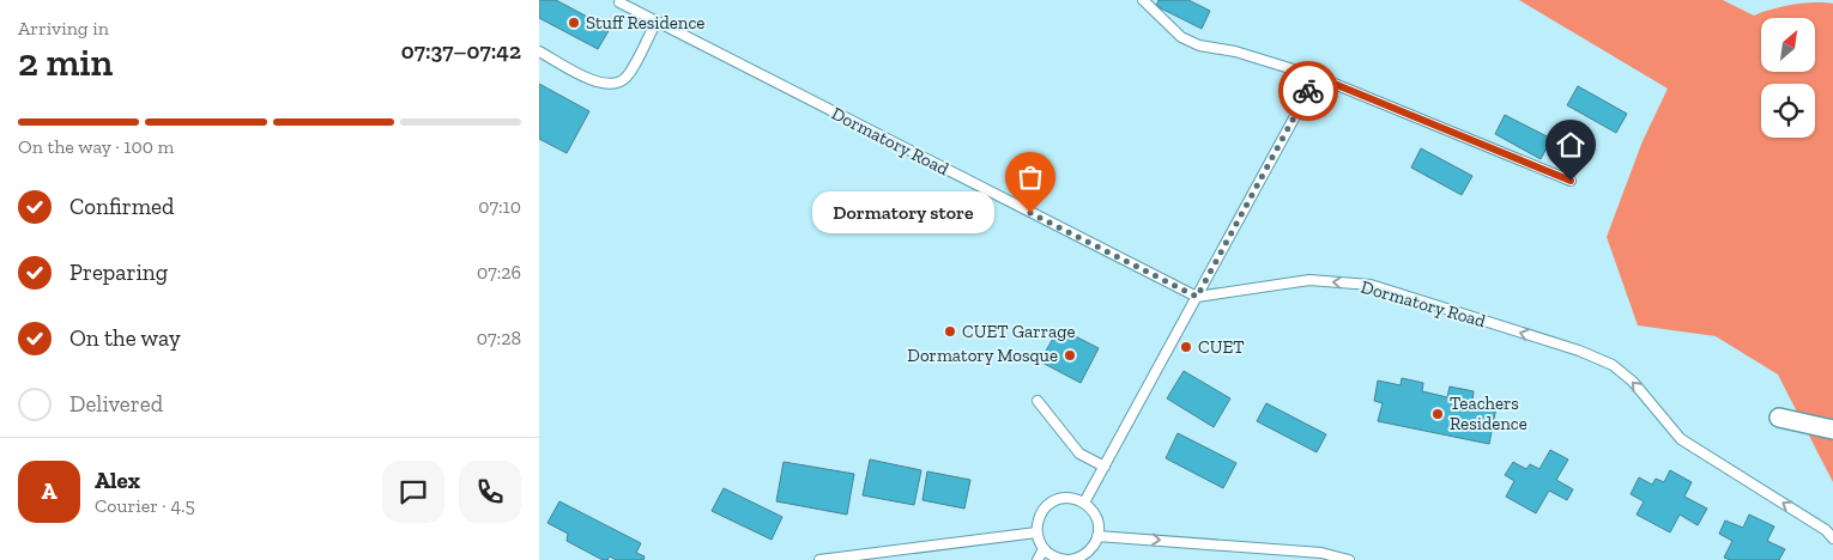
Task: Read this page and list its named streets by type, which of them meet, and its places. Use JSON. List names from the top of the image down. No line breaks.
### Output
{"streets":{"lane":["Dormatory Road"]},"one_way":["Dormatory Road"],"places":["Stuff Residence","Dormatory store","CUET Garrage","CUET","Dormatory Mosque","Teachers Residence"],"north":"top right","page":{"heading":["2 min","Arriving in","07:37–07:42"],"panel":["Alex","Courier · 4.5"],"bar":"On the way · 100 m","list":[["Confirmed","07:10"],["Preparing","07:26"],["On the way","07:28"],"Delivered"],"bubble":"Dormatory store","round":"A"}}
